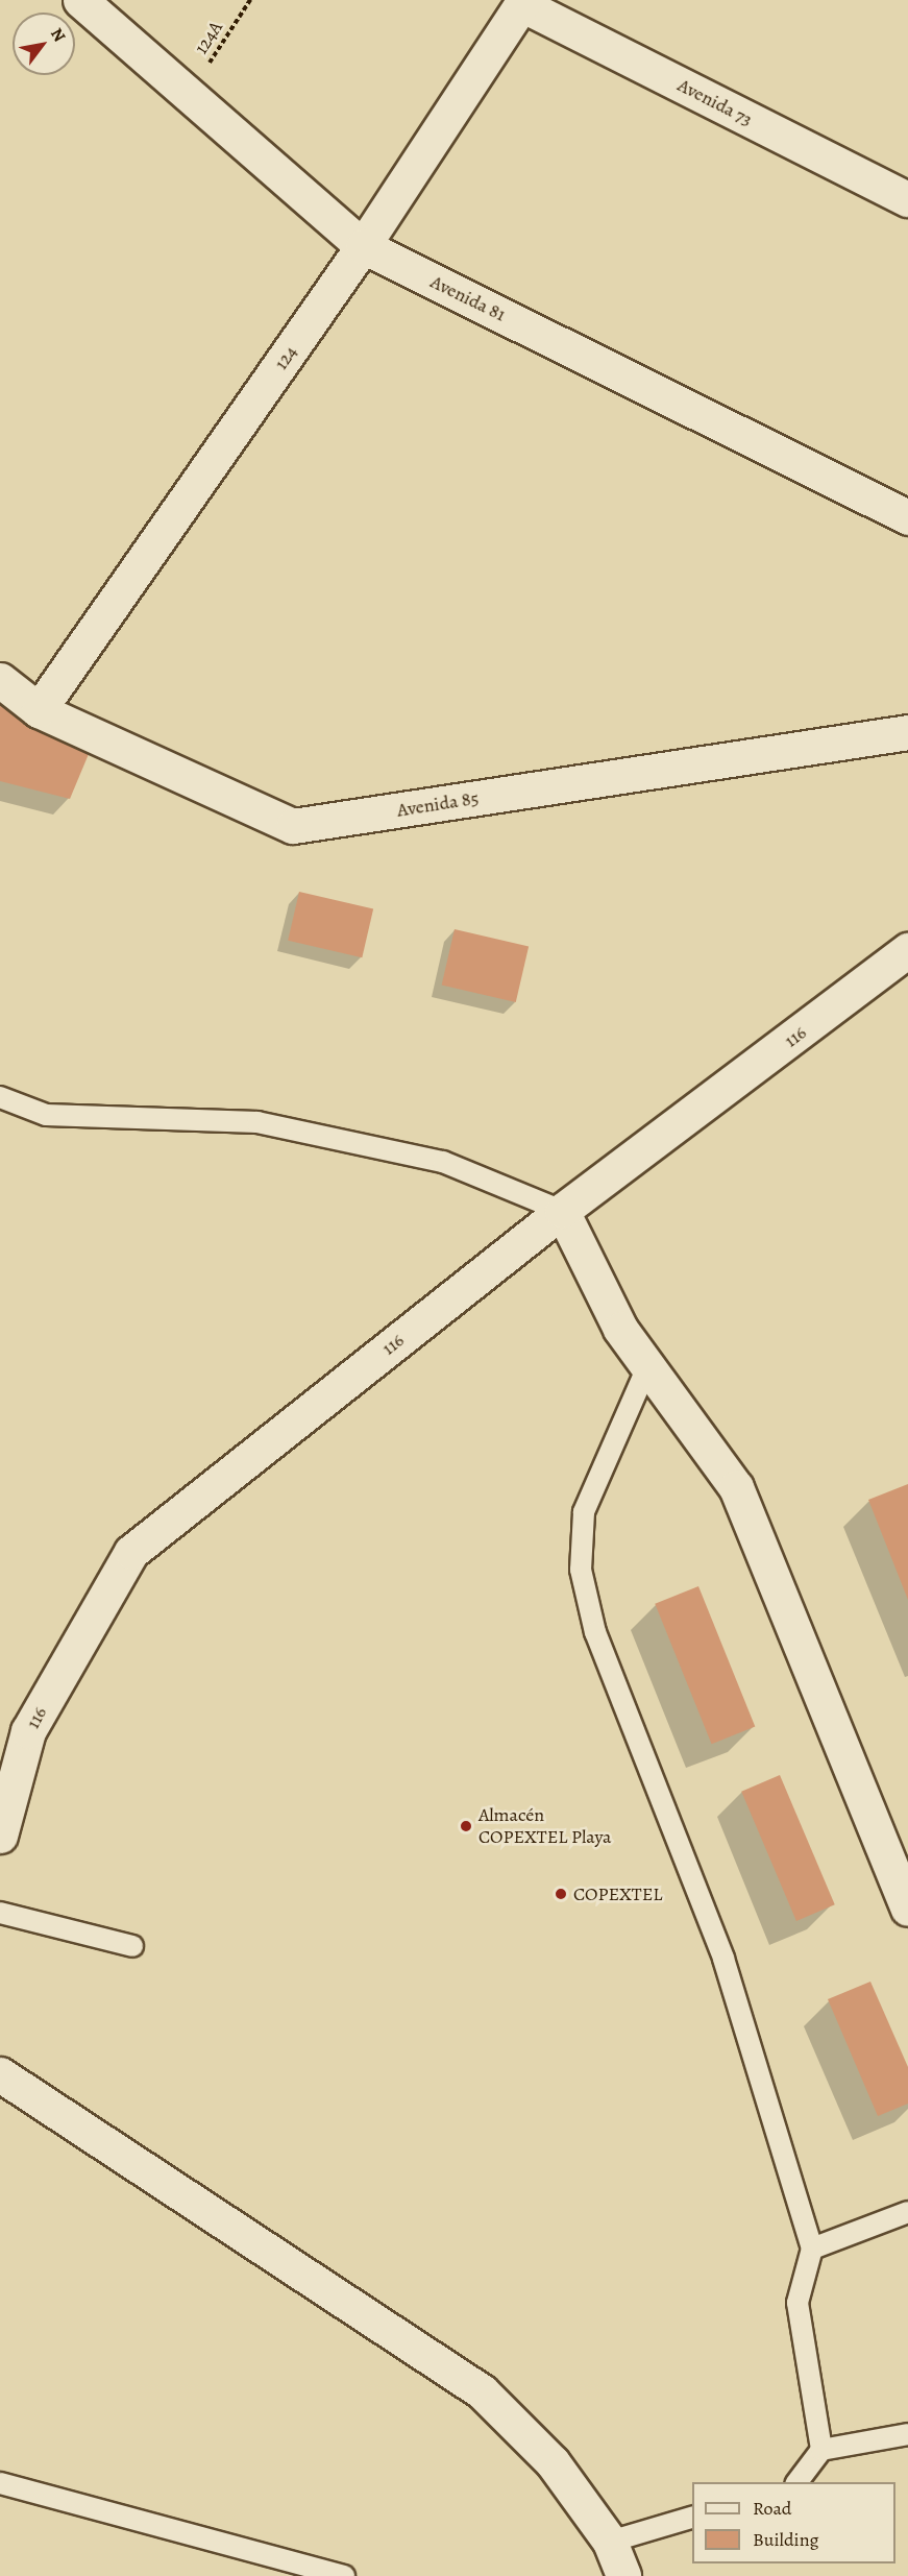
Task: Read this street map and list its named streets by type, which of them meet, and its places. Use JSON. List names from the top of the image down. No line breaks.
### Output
{"streets":{"street":["Avenida 73","Avenida 81","124","Avenida 85","116"],"path":["124A"]},"crossings":[["124A","Avenida 81"],["Avenida 73","124"],["Avenida 81","124"],["124","Avenida 85"]],"places":["Almacén COPEXTEL Playa","COPEXTEL"],"legend":["Road","Building"],"north":"top right"}
